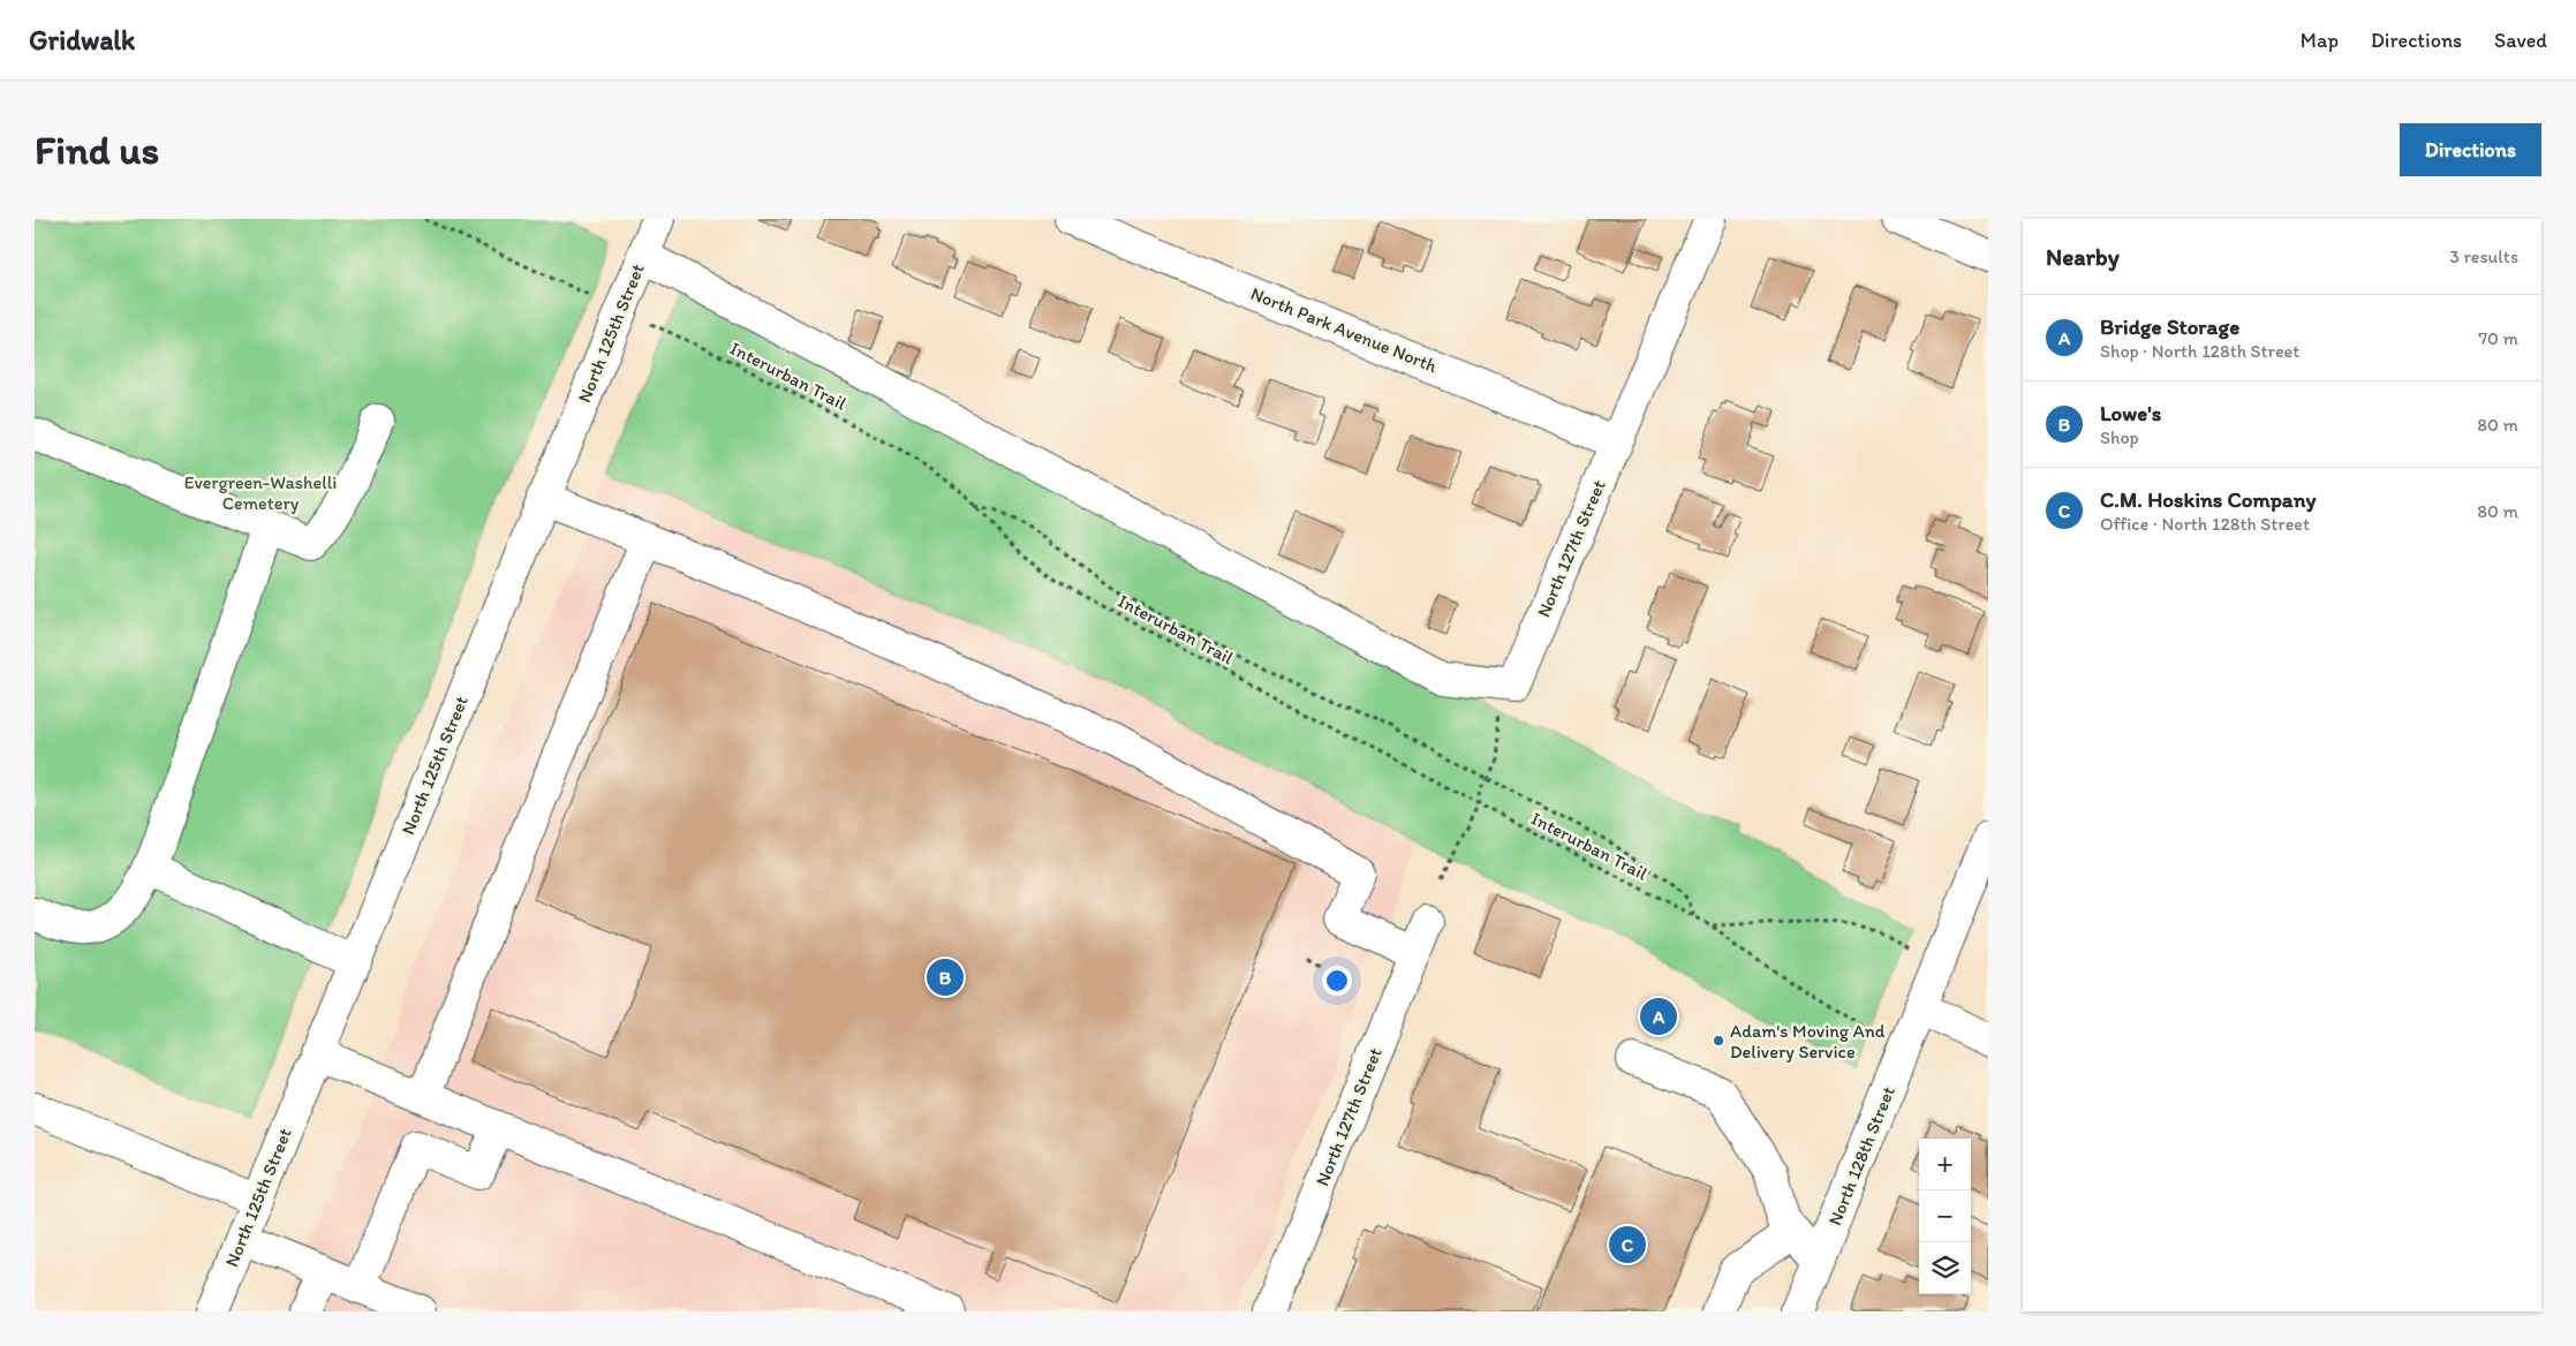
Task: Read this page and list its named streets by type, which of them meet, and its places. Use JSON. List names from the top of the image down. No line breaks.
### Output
{"streets":{"street":["North Park Avenue North","North 125th Street","North 127th Street","North 128th Street"],"path":["Interurban Trail"]},"crossings":[["North Park Avenue North","North 127th Street"]],"parks":["Evergreen-Washelli Cemetery"],"places":["Adam's Moving And Delivery Service"],"page":{"header":"Gridwalk","nav":["Map","Directions","Saved"],"buttons":"Directions","title":"Find us","heading":["Nearby","3 results"],"list":[{"mark":"A","name":"Bridge Storage","note":"Shop · North 128th Street","value":"70 m"},{"mark":"B","name":"Lowe's","note":"Shop","value":"80 m"},{"mark":"C","name":"C.M. Hoskins Company","note":"Office · North 128th Street","value":"80 m"}],"pins":["B","A","C"],"map_buttons":["+","−"]}}
